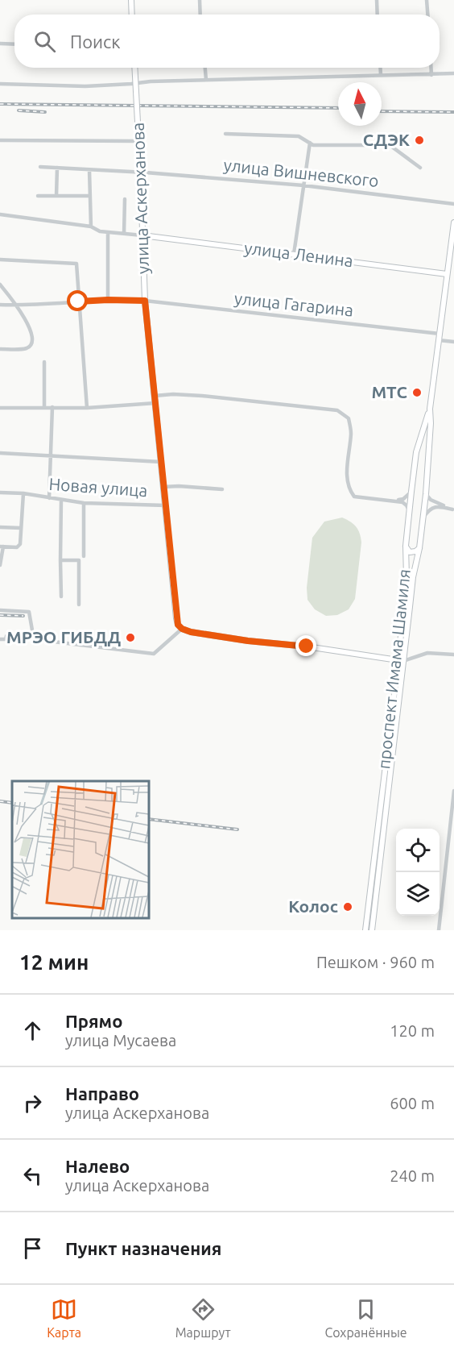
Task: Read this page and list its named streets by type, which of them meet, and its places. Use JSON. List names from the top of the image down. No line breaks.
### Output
{"streets":{"main road":["улица Аскерханова","улица Ленина","проспект Имама Шамиля"],"street":["улица Вишневского","улица Гагарина","Новая улица"]},"crossings":[["улица Аскерханова","улица Ленина"],["улица Аскерханова","улица Гагарина"],["улица Аскерханова","Новая улица"],["улица Ленина","проспект Имама Шамиля"],["улица Гагарина","проспект Имама Шамиля"]],"places":["СДЭК","МТС","МРЭО ГИБДД","Колос"],"north":"top","page":{"search":"Поиск","heading":["12 мин","Пешком · 960 m"],"list":[["Прямо","улица Мусаева","120 m"],["Направо","улица Аскерханова","600 m"],["Налево","улица Аскерханова","240 m"],"Пункт назначения"],"nav":["Карта","Маршрут","Сохранённые"]}}
